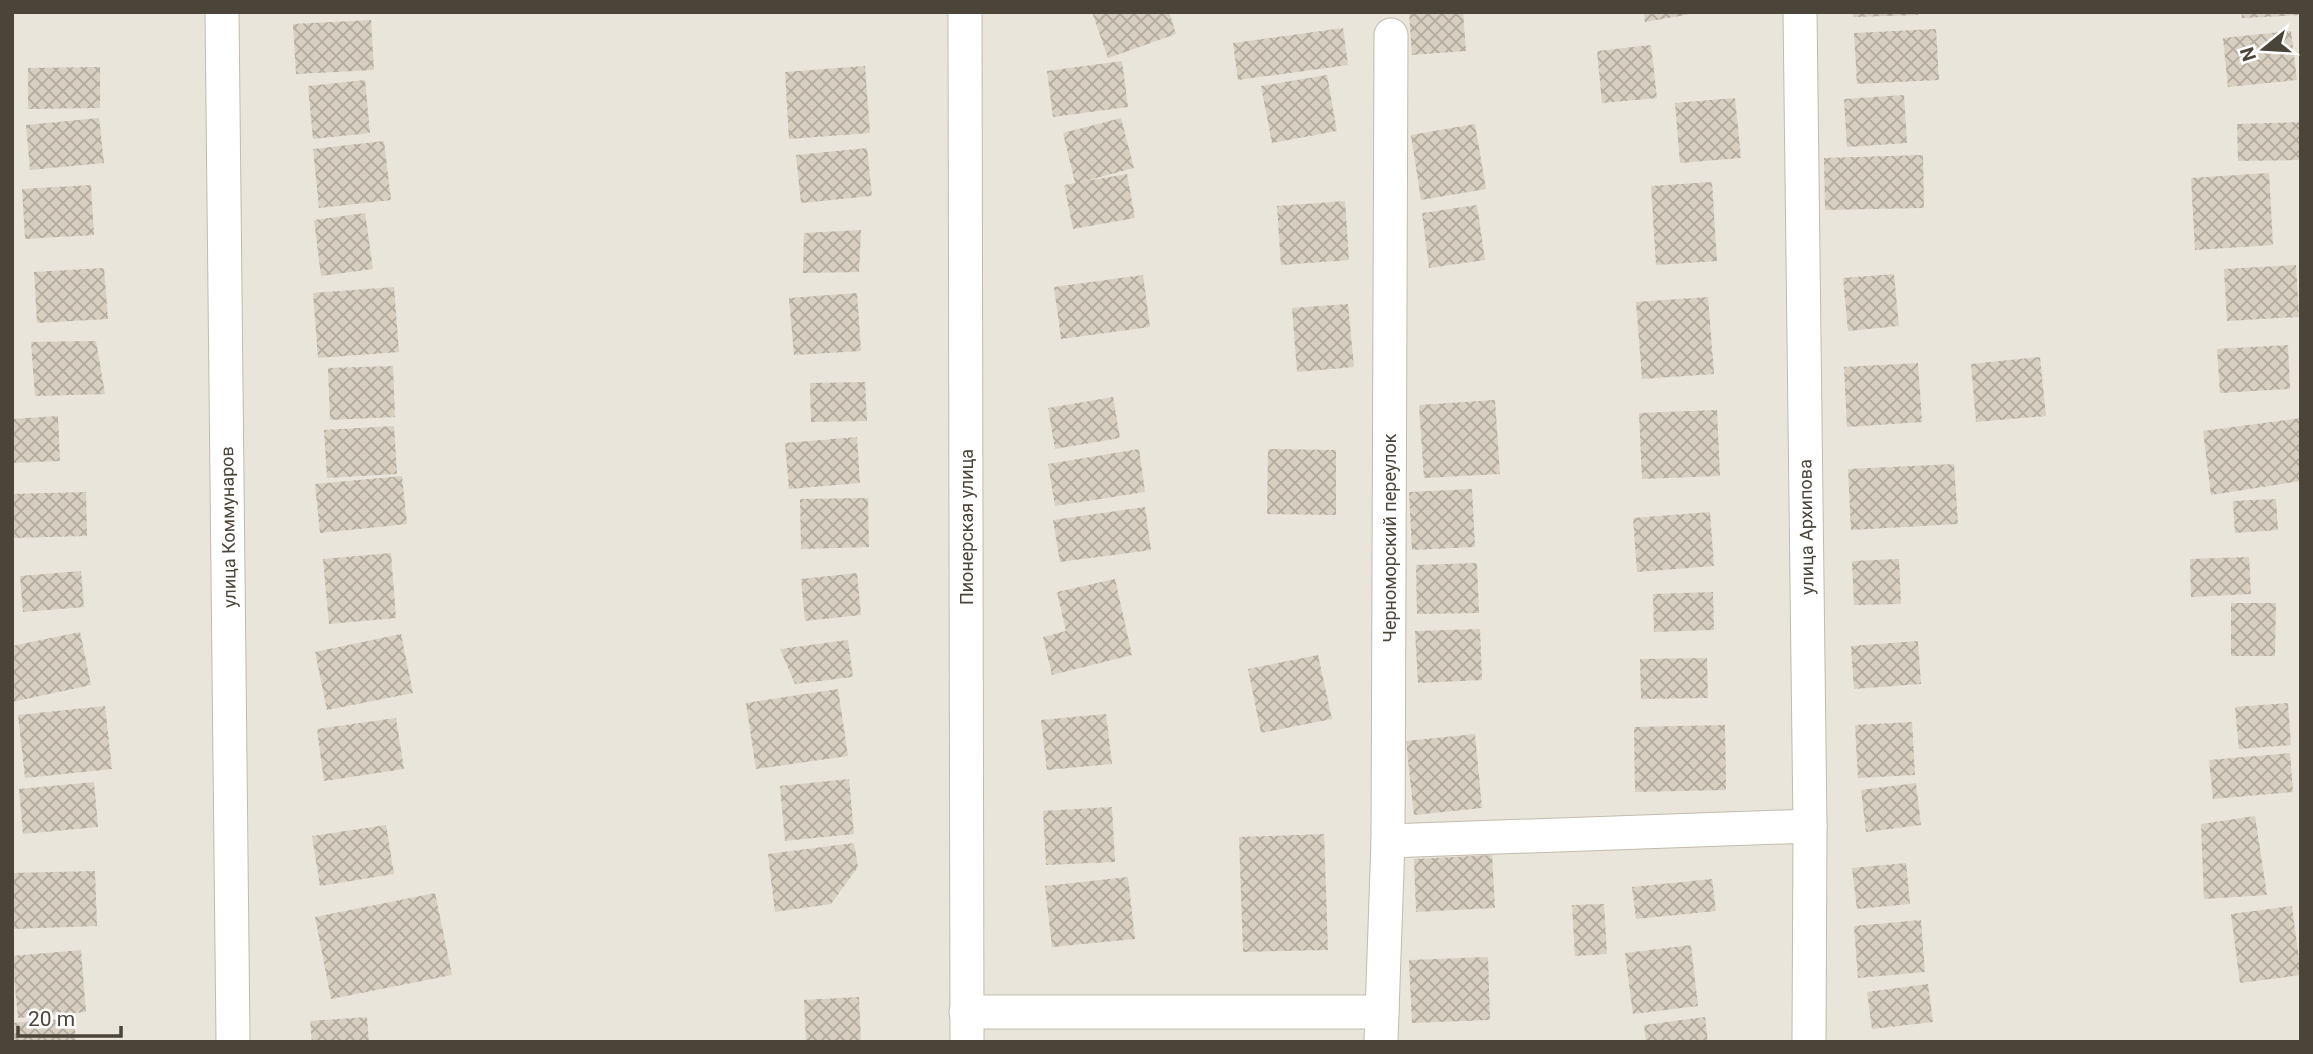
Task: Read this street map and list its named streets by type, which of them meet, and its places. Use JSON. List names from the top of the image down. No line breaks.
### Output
{"streets":{"street":["улица Коммунаров","Пионерская улица","улица Архипова","Черноморский переулок"]},"scale_bar":"20 m","north":"left"}
